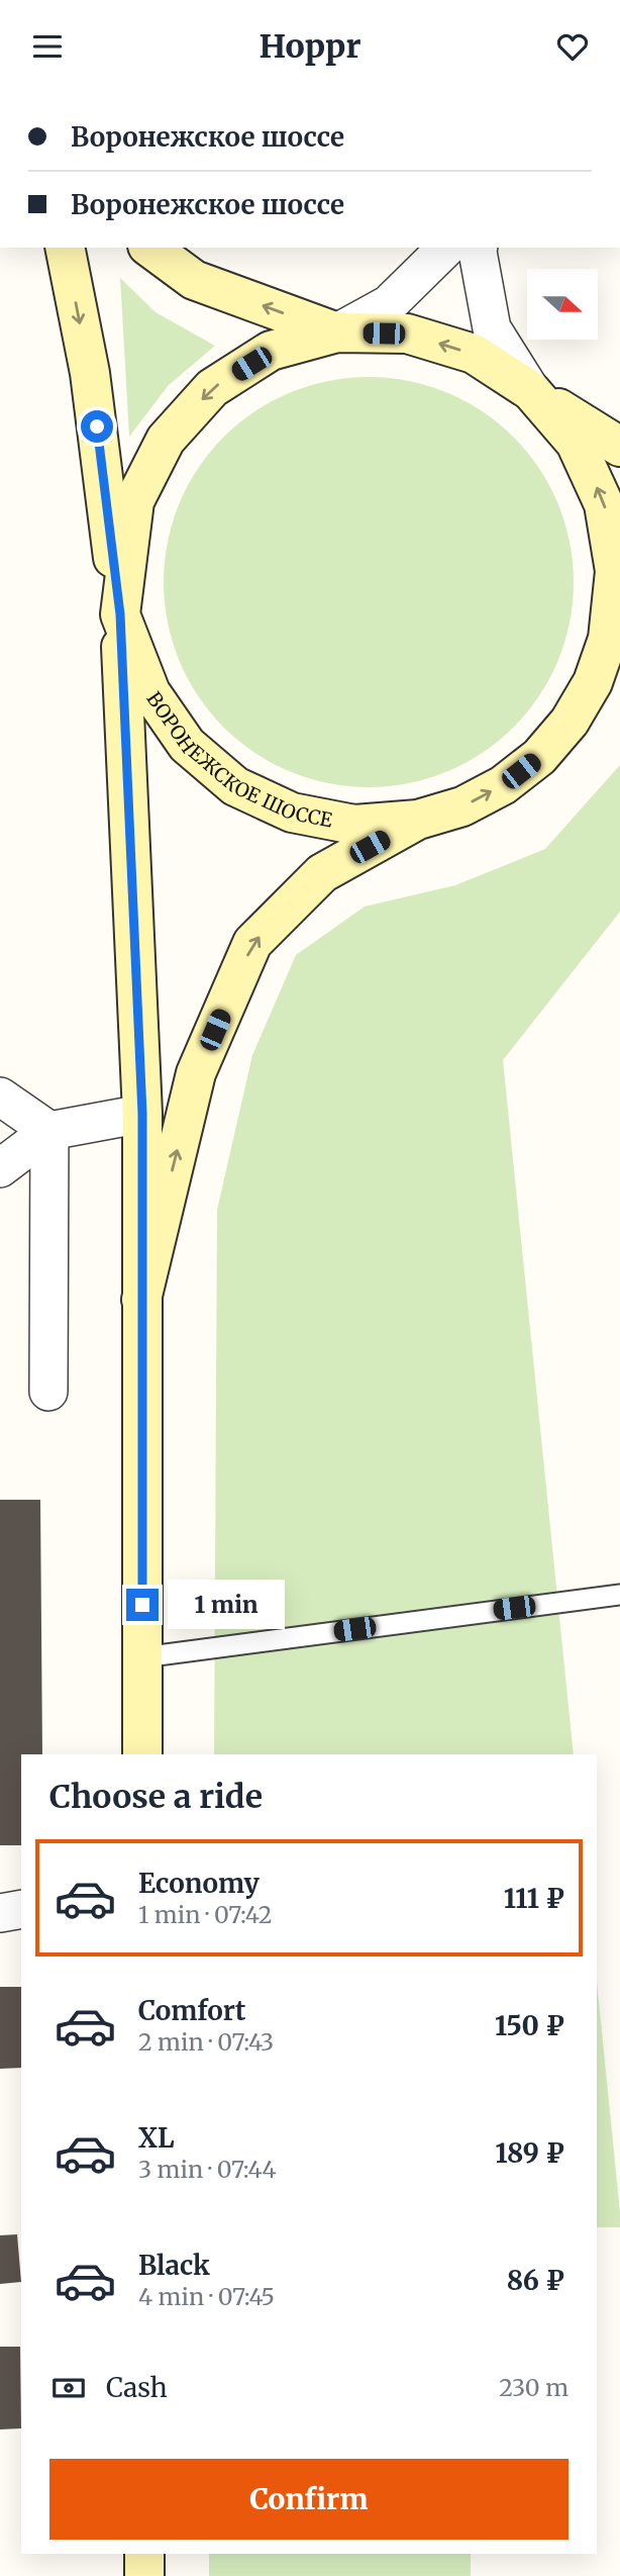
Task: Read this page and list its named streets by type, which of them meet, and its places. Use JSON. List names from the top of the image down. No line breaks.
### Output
{"streets":{"main road":["ВОРОНЕЖСКОЕ ШОССЕ"]},"north":"right","page":{"header":"Hoppr","banner":["Воронежское шоссе","Воронежское шоссе"],"bubble":"1 min","heading":"Choose a ride","list":[{"name":"Economy","note":"1 min · 07:42","value":"111 ₽"},{"name":"Comfort","note":"2 min · 07:43","value":"150 ₽"},{"name":"XL","note":"3 min · 07:44","value":"189 ₽"},{"name":"Black","note":"4 min · 07:45","value":"86 ₽"}],"pay":["Cash","230 m"],"buttons":"Confirm"}}
